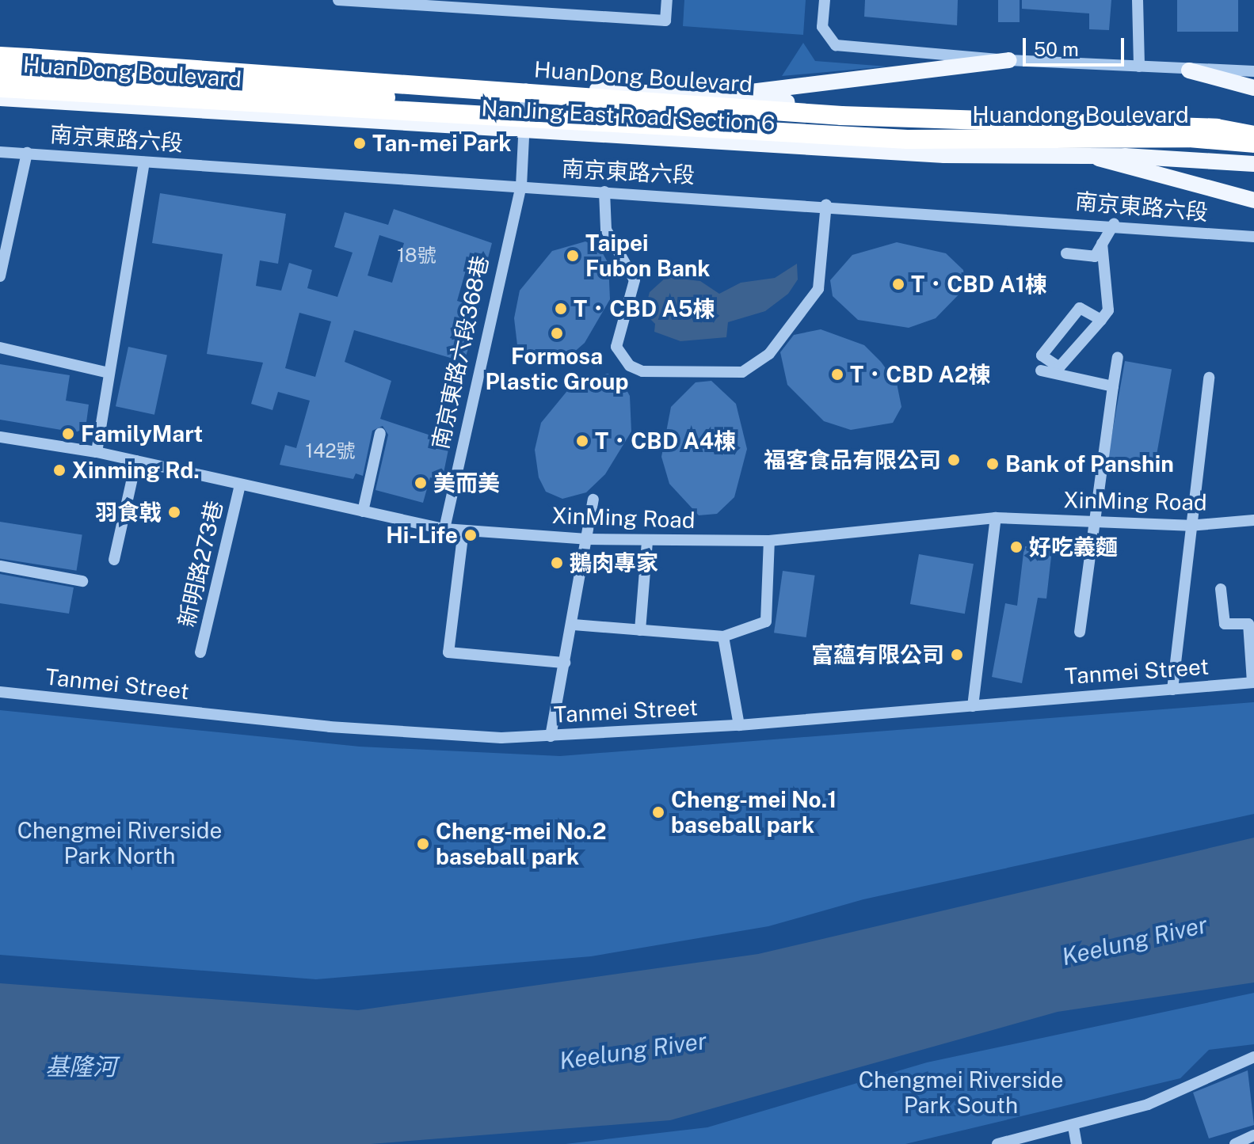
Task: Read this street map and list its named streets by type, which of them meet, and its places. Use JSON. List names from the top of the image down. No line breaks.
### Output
{"streets":{"highway":["HuanDong Boulevard"],"main road":["NanJing East Road Section 6"],"street":["南京東路六段","南京東路六段368巷","XinMing Road","新明路273巷","Tanmei Street"]},"crossings":[["HuanDong Boulevard","NanJing East Road Section 6"],["NanJing East Road Section 6","南京東路六段368巷"],["南京東路六段","南京東路六段368巷"],["南京東路六段368巷","XinMing Road"],["XinMing Road","新明路273巷"]],"water":["Keelung River","基隆河"],"parks":["Chengmei Riverside Park North","Chengmei Riverside Park South"],"places":["Tan-mei Park","Taipei Fubon Bank","T．CBD A1棟","T．CBD A5棟","Formosa Plastic Group","T．CBD A2棟","FamilyMart","T．CBD A4棟","福客食品有限公司","Bank of Panshin","Xinming Rd.","美而美","羽食戟","Hi-Life","好吃義麵","鵝肉專家","富蘊有限公司","Cheng-mei No.1 baseball park","Cheng-mei No.2 baseball park"],"house_numbers":["18號","142號"],"scale_bar":"50 m"}
